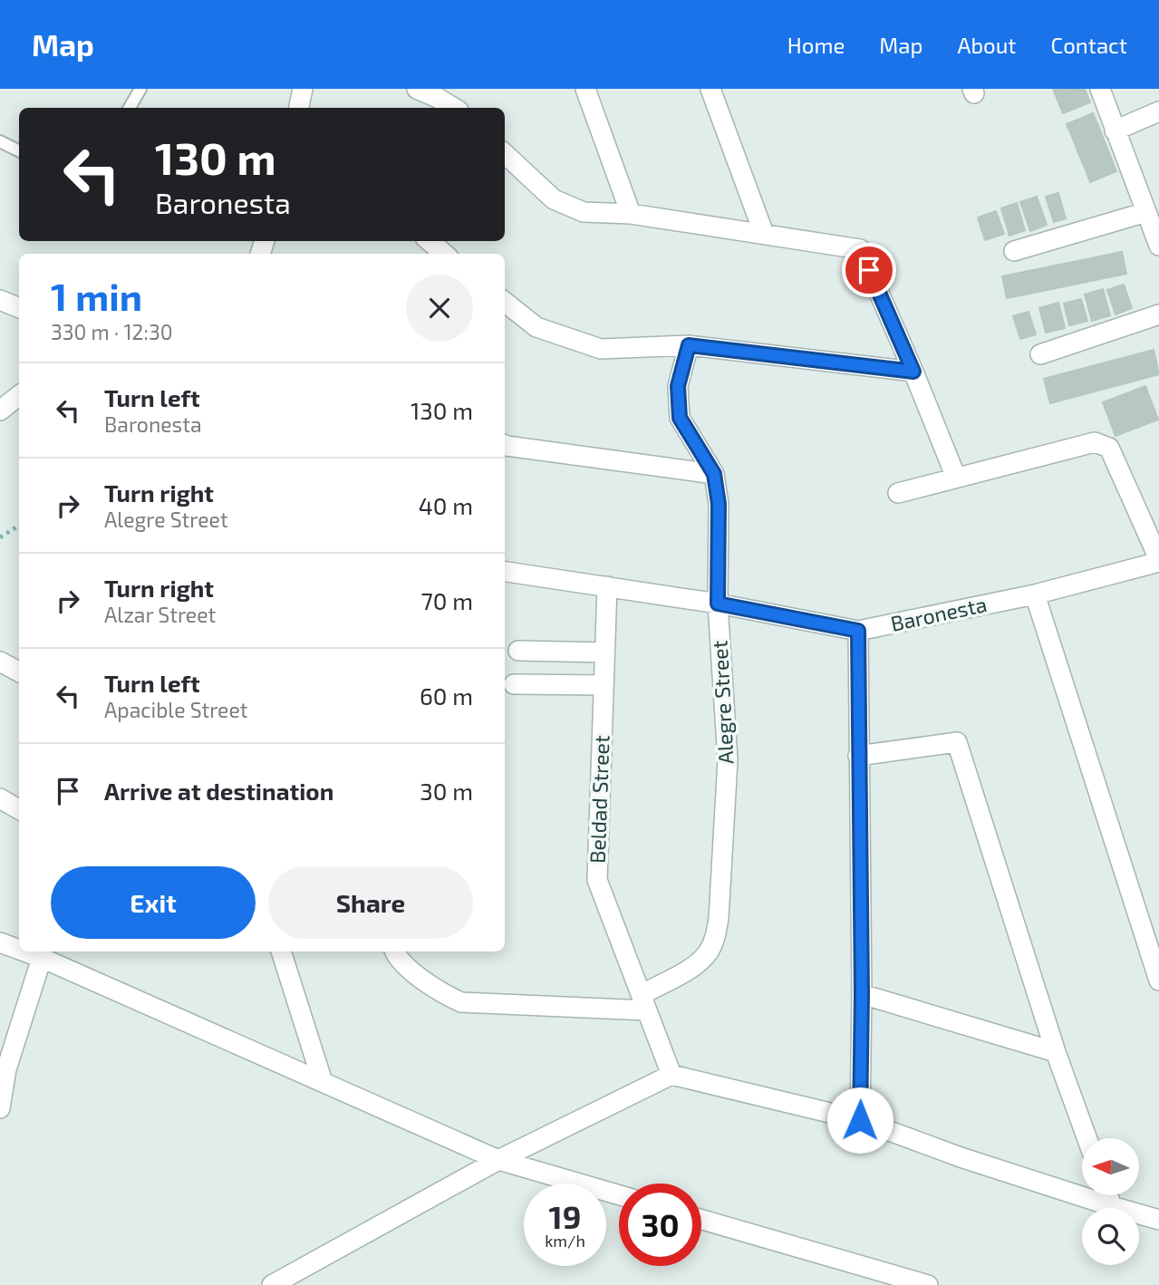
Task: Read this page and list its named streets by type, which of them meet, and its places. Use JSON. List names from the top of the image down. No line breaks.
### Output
{"streets":{"street":["Baronesta","Alegre Street","Beldad Street"]},"crossings":[["Baronesta","Alegre Street"],["Baronesta","Beldad Street"],["Alegre Street","Beldad Street"]],"north":"left","page":{"header":"Map","nav":["Home","Map","About","Contact"],"turn":["130 m","Baronesta"],"heading":["1 min","330 m · 12:30"],"list":[{"name":"Turn left","note":"Baronesta","value":"130 m"},{"name":"Turn right","note":"Alegre Street","value":"40 m"},{"name":"Turn right","note":"Alzar Street","value":"70 m"},{"name":"Turn left","note":"Apacible Street","value":"60 m"},{"name":"Arrive at destination","value":"30 m"}],"buttons":["Exit","Share"],"speed":"19 km/h","limit":"30"}}
